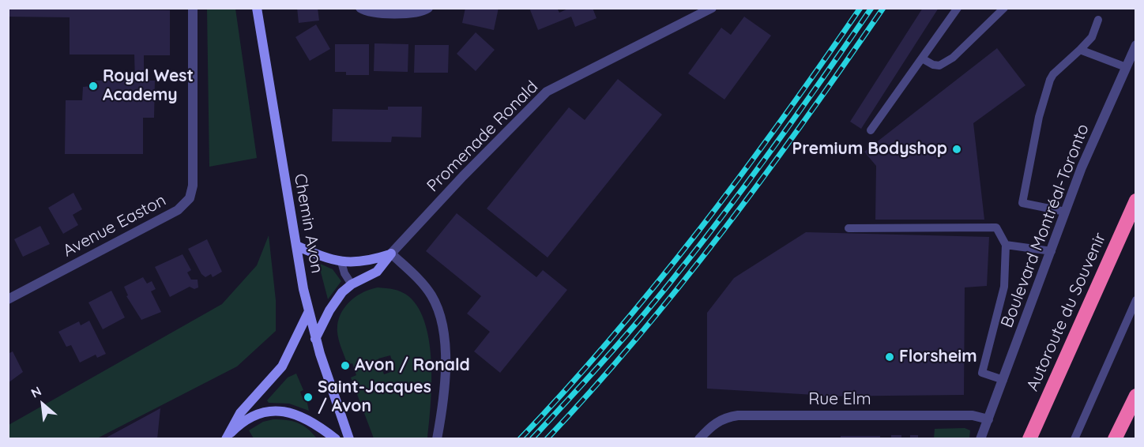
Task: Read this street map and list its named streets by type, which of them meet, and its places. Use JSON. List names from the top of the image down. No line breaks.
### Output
{"streets":{"highway":["Autoroute du Souvenir"],"main road":["Chemin Avon"],"street":["Promenade Ronald","Avenue Easton","Boulevard Montréal-Toronto","Rue Elm"]},"crossings":[["Boulevard Montréal-Toronto","Rue Elm"]],"places":["Royal West Academy","Premium Bodyshop","Florsheim","Avon / Ronald","Saint-Jacques / Avon"],"north":"top left"}
